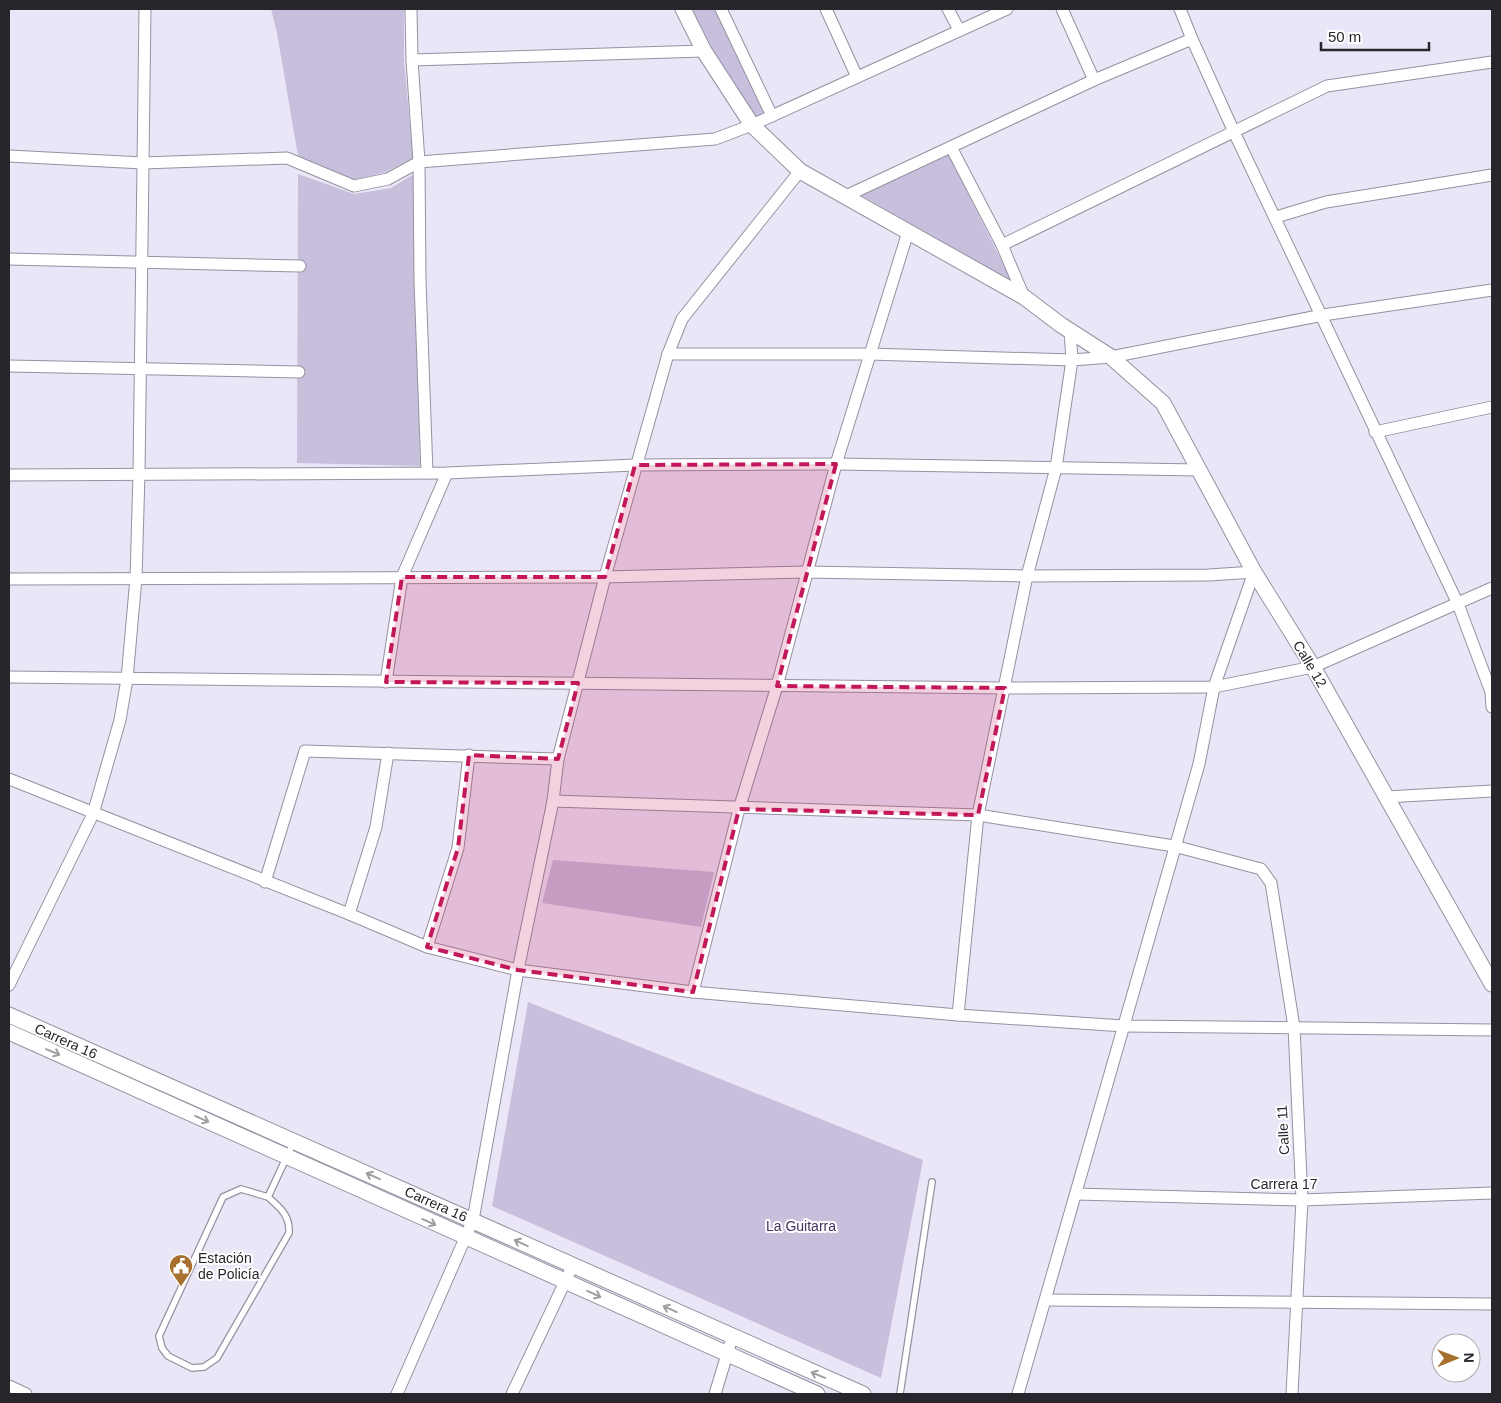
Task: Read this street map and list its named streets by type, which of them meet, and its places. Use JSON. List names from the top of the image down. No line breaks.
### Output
{"streets":{"main road":["Calle 12","Carrera 16"],"street":["Calle 11","Carrera 17"]},"crossings":[["Calle 11","Carrera 17"]],"parks":["La Guitarra"],"places":{"public building":["Estación de Policía"]},"scale_bar":"50 m","north":"right"}
